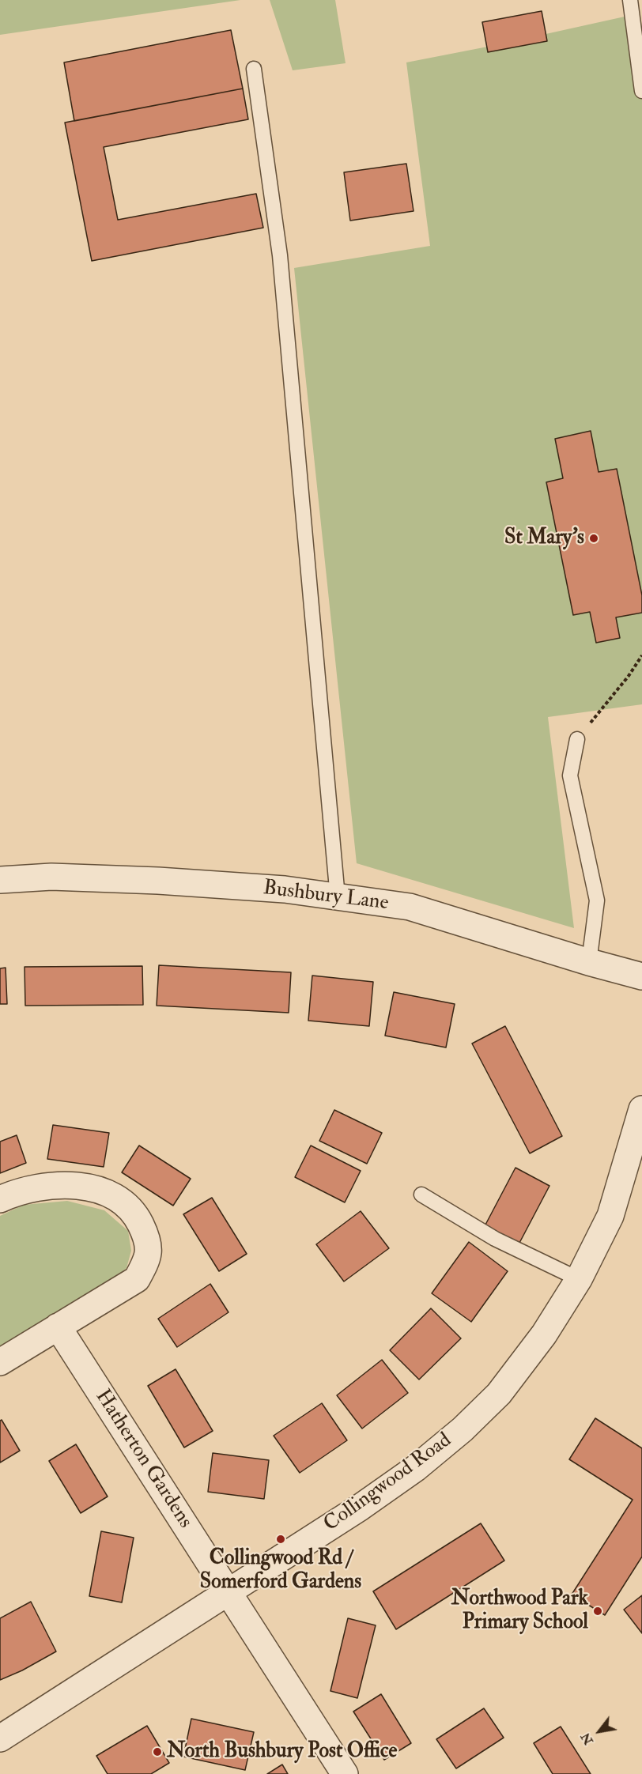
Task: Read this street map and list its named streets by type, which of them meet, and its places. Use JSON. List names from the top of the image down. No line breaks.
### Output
{"streets":{"street":["Bushbury Lane","Hatherton Gardens","Collingwood Road"]},"crossings":[["Hatherton Gardens","Collingwood Road"]],"places":["St Mary's","Collingwood Rd / Somerford Gardens","Northwood Park Primary School","North Bushbury Post Office"],"north":"bottom left"}
